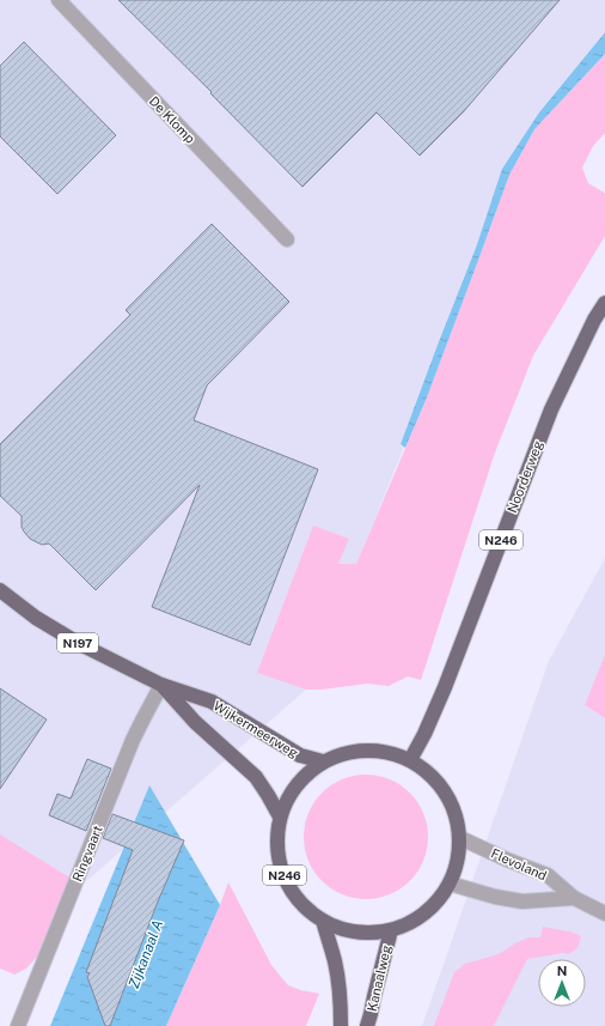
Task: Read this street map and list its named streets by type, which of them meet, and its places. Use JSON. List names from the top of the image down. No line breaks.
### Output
{"streets":{"main road":["Noorderweg","N246","N197","Wijkermeerweg","Kanaalweg"],"street":["De Klomp","Ringvaart","Flevoland"]},"crossings":[["Noorderweg","N246"],["N246","Wijkermeerweg"],["N246","Flevoland"],["N246","Kanaalweg"],["Wijkermeerweg","Ringvaart"]],"water":["Zijkanaal A"],"north":"top"}
